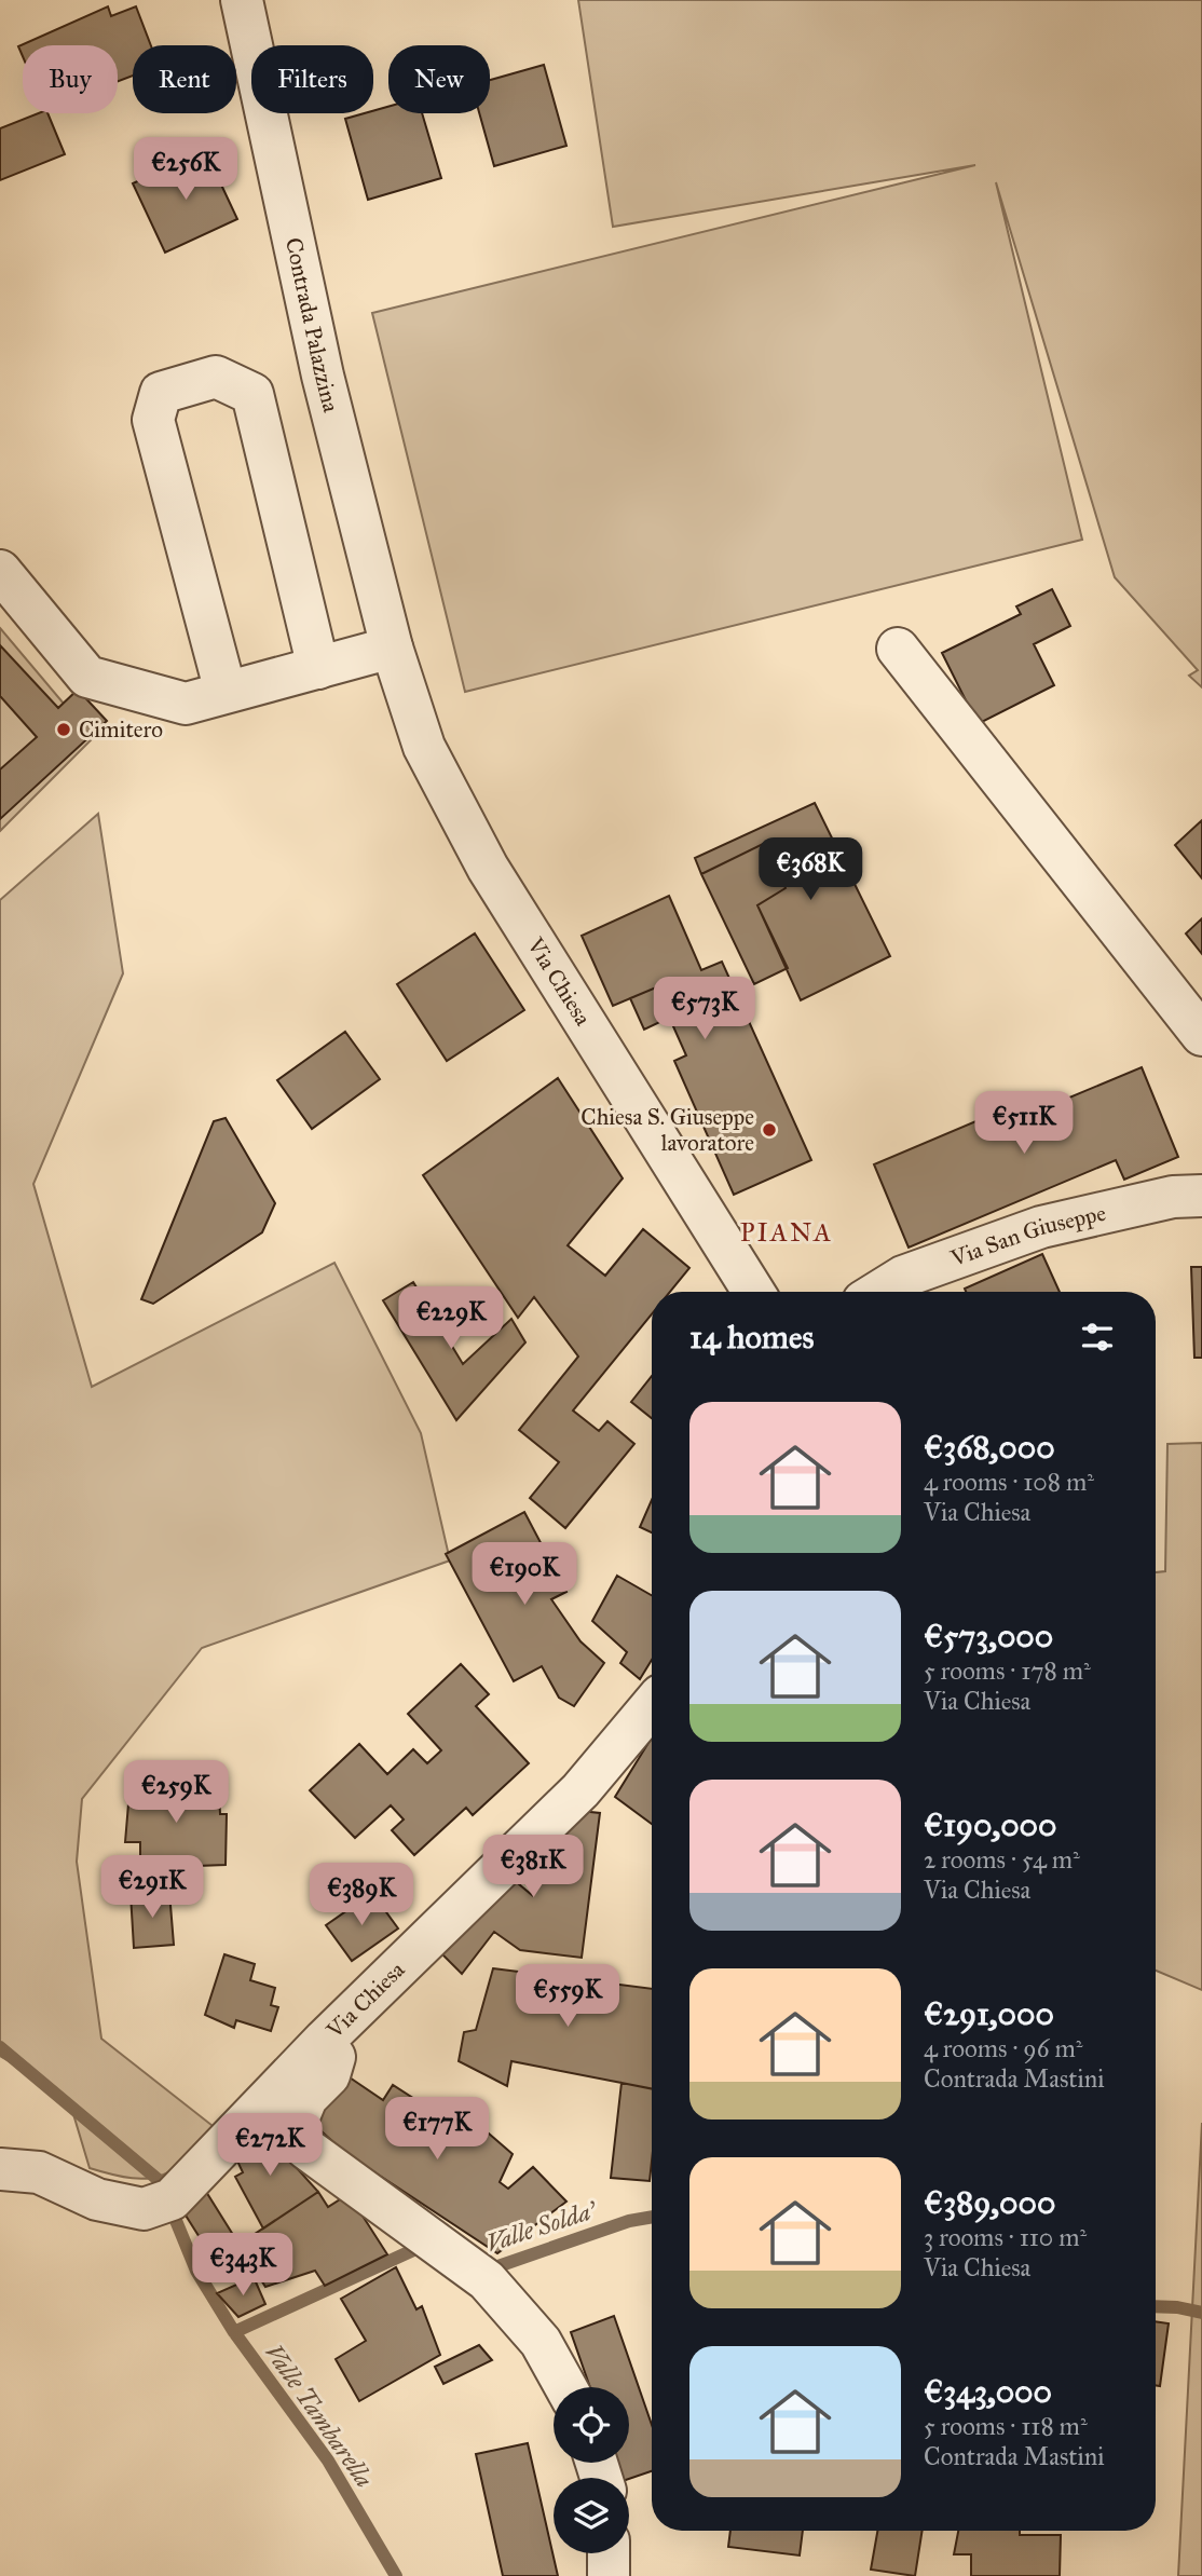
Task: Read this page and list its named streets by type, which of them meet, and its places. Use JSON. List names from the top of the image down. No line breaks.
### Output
{"streets":{"street":["Contrada Palazzina","Via Chiesa","Via San Giuseppe"]},"crossings":[["Contrada Palazzina","Via Chiesa"]],"districts":["PIANA"],"water":["Valle Solda'","Valle Tambarella"],"places":["Cimitero","Chiesa S. Giuseppe lavoratore"],"page":{"chip":["Buy","Rent","Filters","New"],"price":["€256K","€368K","€573K","€511K","€229K","€190K","€259K","€381K","€291K","€389K","€559K","€177K","€272K","€343K"],"heading":"14 homes","list":[{"name":"€368,000","note":"4 rooms · 108 m² · Via Chiesa"},{"name":"€573,000","note":"5 rooms · 178 m² · Via Chiesa"},{"name":"€190,000","note":"2 rooms · 54 m² · Via Chiesa"},{"name":"€291,000","note":"4 rooms · 96 m² · Contrada Mastini"},{"name":"€389,000","note":"3 rooms · 110 m² · Via Chiesa"},{"name":"€343,000","note":"5 rooms · 118 m² · Contrada Mastini"}]}}
